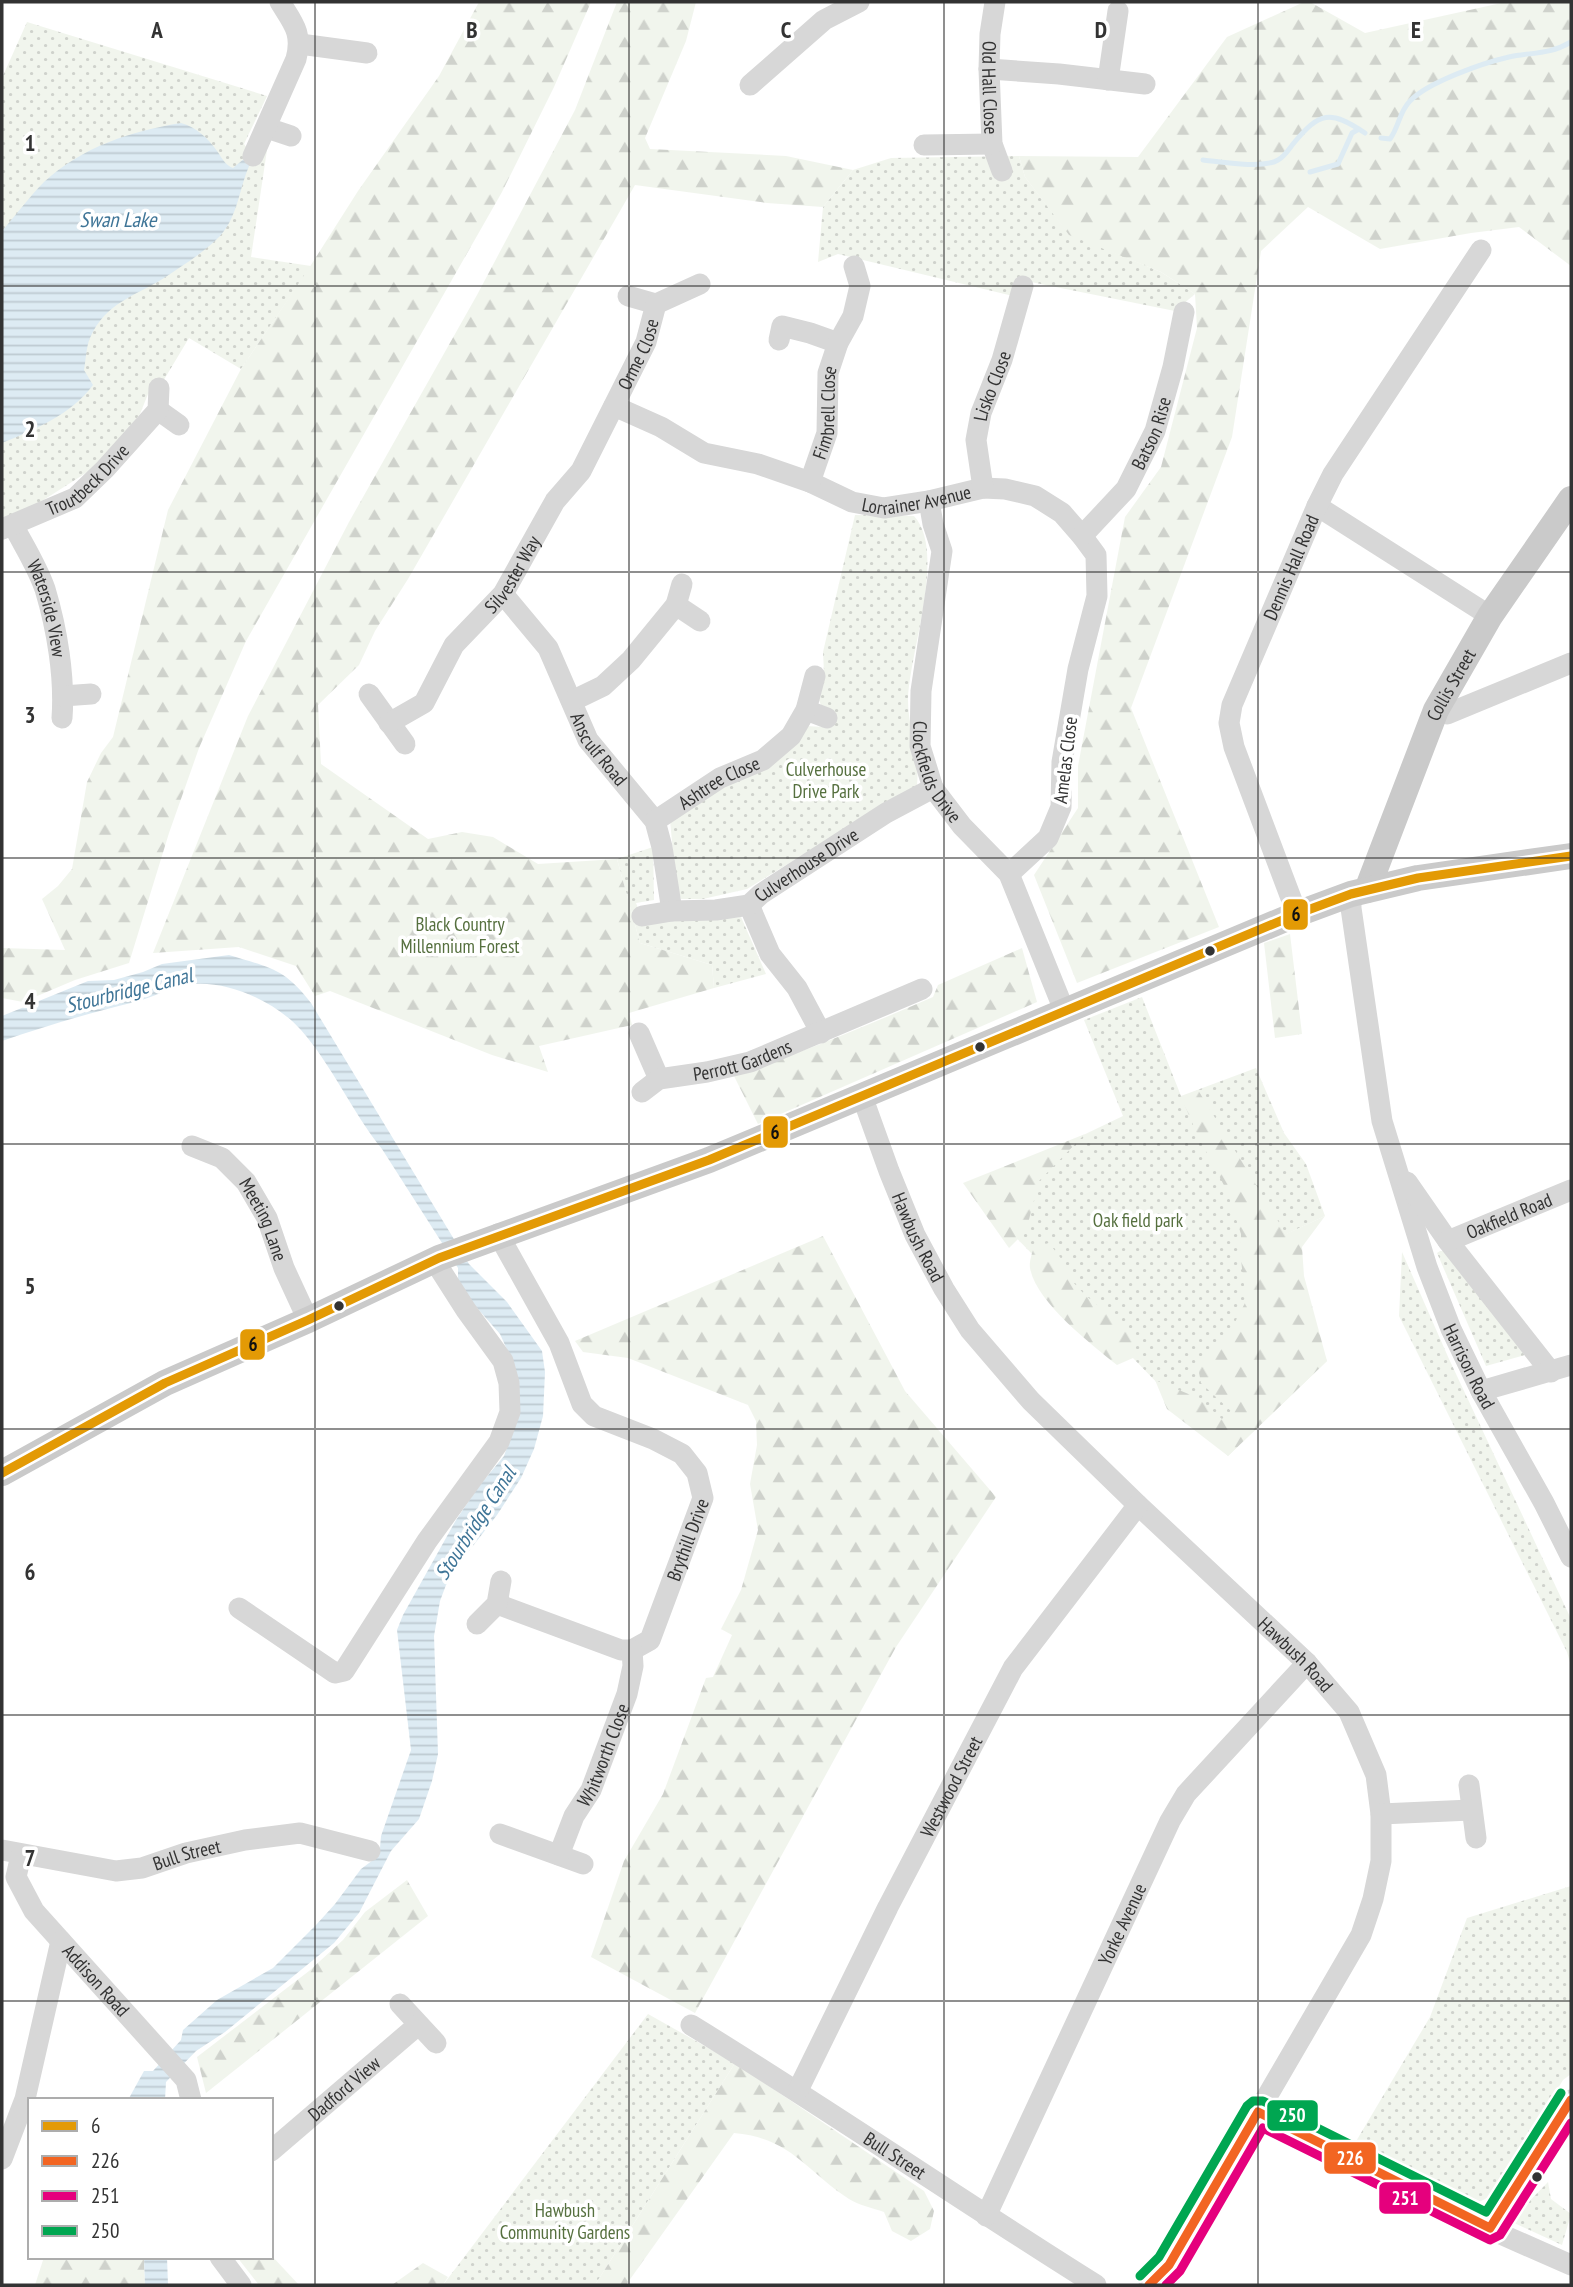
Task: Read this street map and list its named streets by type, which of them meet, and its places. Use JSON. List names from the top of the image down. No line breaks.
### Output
{"streets":{"main road":["Collis Street"],"street":["Old Hall Close","Orme Close","Lisko Close","Fimbrell Close","Batson Rise","Troutbeck Drive","Lorrainer Avenue","Dennis Hall Road","Silvester Way","Waterside View","Ansculf Road","Amelas Close","Clockfields Drive","Ashtree Close","Culverhouse Drive","Perrott Gardens","Oakfield Road","Meeting Lane","Hawbush Road","Harrison Road","Brythill Drive","Whitworth Close","Westwood Street","Bull Street","Yorke Avenue","Addison Road","Dadford View"]},"crossings":[["Orme Close","Lorrainer Avenue"],["Orme Close","Silvester Way"],["Lisko Close","Lorrainer Avenue"],["Fimbrell Close","Lorrainer Avenue"],["Batson Rise","Lorrainer Avenue"],["Troutbeck Drive","Waterside View"],["Lorrainer Avenue","Silvester Way"],["Lorrainer Avenue","Amelas Close"],["Lorrainer Avenue","Clockfields Drive"],["Silvester Way","Ansculf Road"],["Collis Street","Harrison Road"],["Ansculf Road","Ashtree Close"],["Ansculf Road","Culverhouse Drive"],["Amelas Close","Clockfields Drive"],["Clockfields Drive","Culverhouse Drive"],["Oakfield Road","Harrison Road"],["Hawbush Road","Westwood Street"],["Hawbush Road","Yorke Avenue"],["Brythill Drive","Whitworth Close"],["Westwood Street","Bull Street"],["Bull Street","Yorke Avenue"],["Bull Street","Addison Road"]],"water":["Swan Lake","Stourbridge Canal"],"parks":["Culverhouse Drive Park","Black Country Millennium Forest","Oak field park","Hawbush Community Gardens"],"lines":["transit line 6","transit line 250","transit line 226","transit line 251"],"legend":["6","226","251","250"],"grid":{"columns":["A","B","C","D","E"],"rows":["1","2","3","4","5","6","7"]}}
